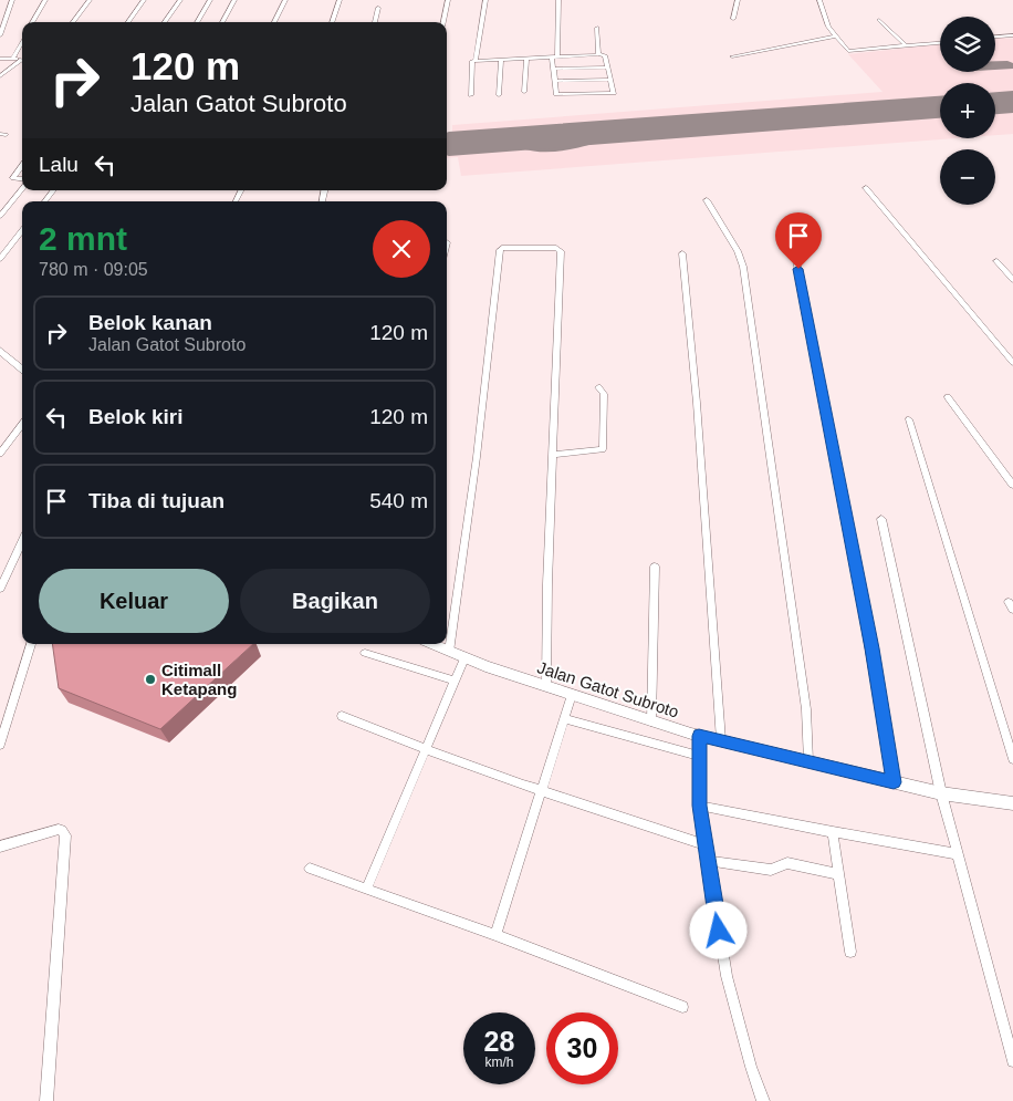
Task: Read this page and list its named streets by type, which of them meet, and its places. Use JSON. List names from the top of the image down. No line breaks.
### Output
{"streets":{"street":["Jalan Gatot Subroto"]},"places":["Citimall Ketapang"],"page":{"map_buttons":["+","−"],"turn":["120 m","Jalan Gatot Subroto"],"then":"Lalu","heading":["2 mnt","780 m · 09:05"],"list":[{"name":"Belok kanan","note":"Jalan Gatot Subroto","value":"120 m"},{"name":"Belok kiri","value":"120 m"},{"name":"Tiba di tujuan","value":"540 m"}],"buttons":["Keluar","Bagikan"],"speed":"28 km/h","limit":"30"}}
